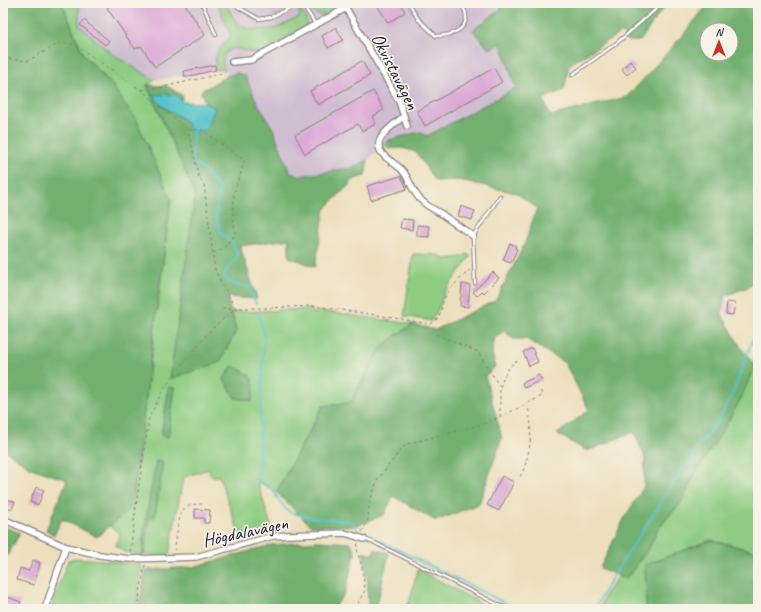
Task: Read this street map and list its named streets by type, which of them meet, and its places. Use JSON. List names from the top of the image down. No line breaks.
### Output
{"streets":{"street":["Okvistavägen","Högdalavägen"]},"north":"top"}
